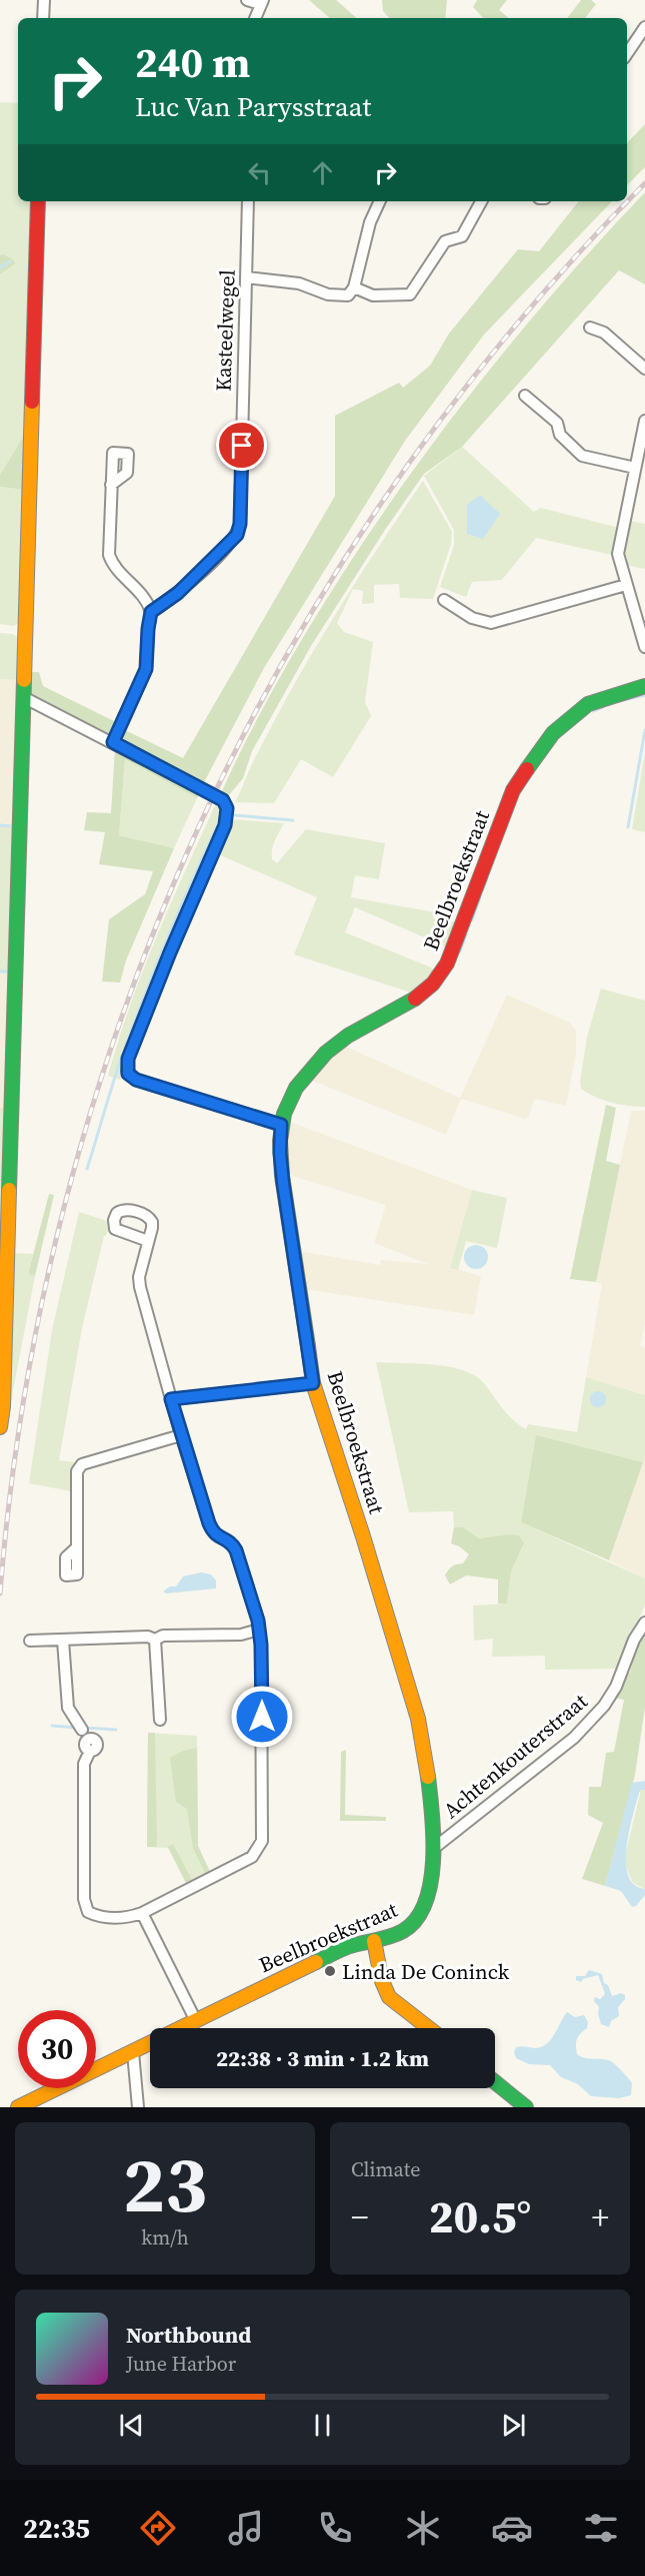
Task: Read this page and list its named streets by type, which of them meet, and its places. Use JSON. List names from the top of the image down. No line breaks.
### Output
{"streets":{"street":["Kasteelwegel","Beelbroekstraat","Achtenkouterstraat"]},"crossings":[["Beelbroekstraat","Achtenkouterstraat"]],"places":["Linda De Coninck"],"page":{"turn":["240 m","Luc Van Parysstraat"],"limit":"30","trip":"22:38 · 3 min · 1.2 km","tile":[["23","km/h"],"Climate"],"heat":["−","20.5°","+"],"song":["Northbound","June Harbor"],"tabs":"22:35"}}
